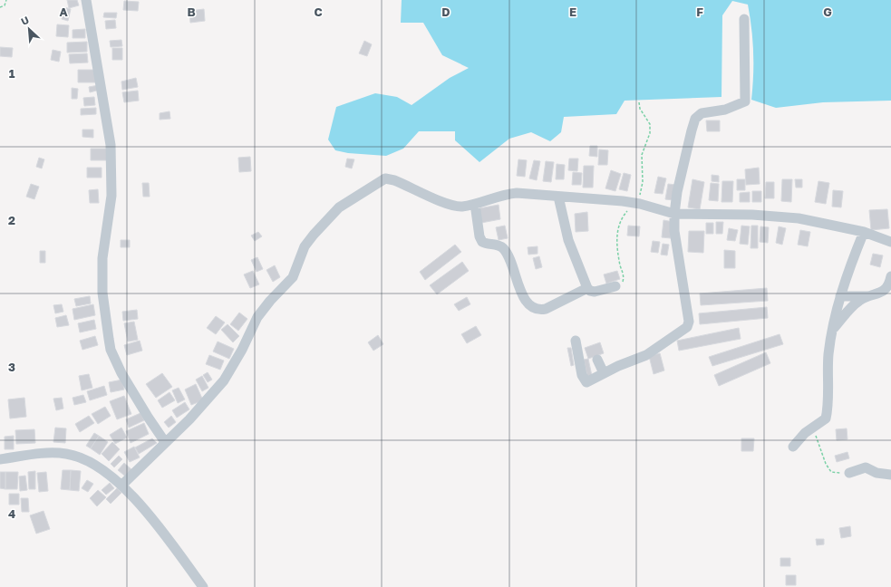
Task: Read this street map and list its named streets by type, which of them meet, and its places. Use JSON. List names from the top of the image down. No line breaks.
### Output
{"north":"top left","grid":{"columns":["A","B","C","D","E","F","G"],"rows":["1","2","3","4"]}}
